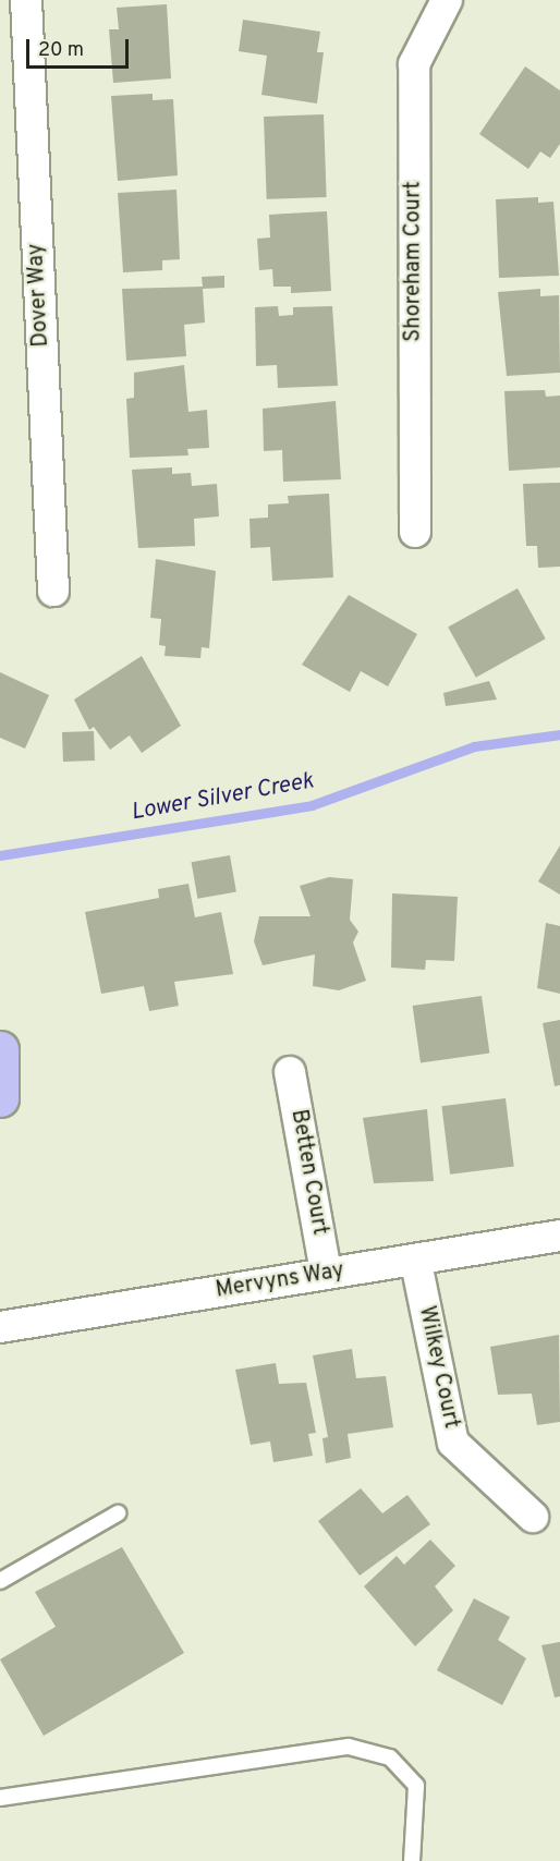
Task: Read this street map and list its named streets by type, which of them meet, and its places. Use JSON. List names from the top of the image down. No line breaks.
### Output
{"streets":{"street":["Shoreham Court","Dover Way","Betten Court","Mervyns Way","Wilkey Court"]},"crossings":[["Betten Court","Mervyns Way"],["Mervyns Way","Wilkey Court"]],"water":["Lower Silver Creek"],"scale_bar":"20 m"}
